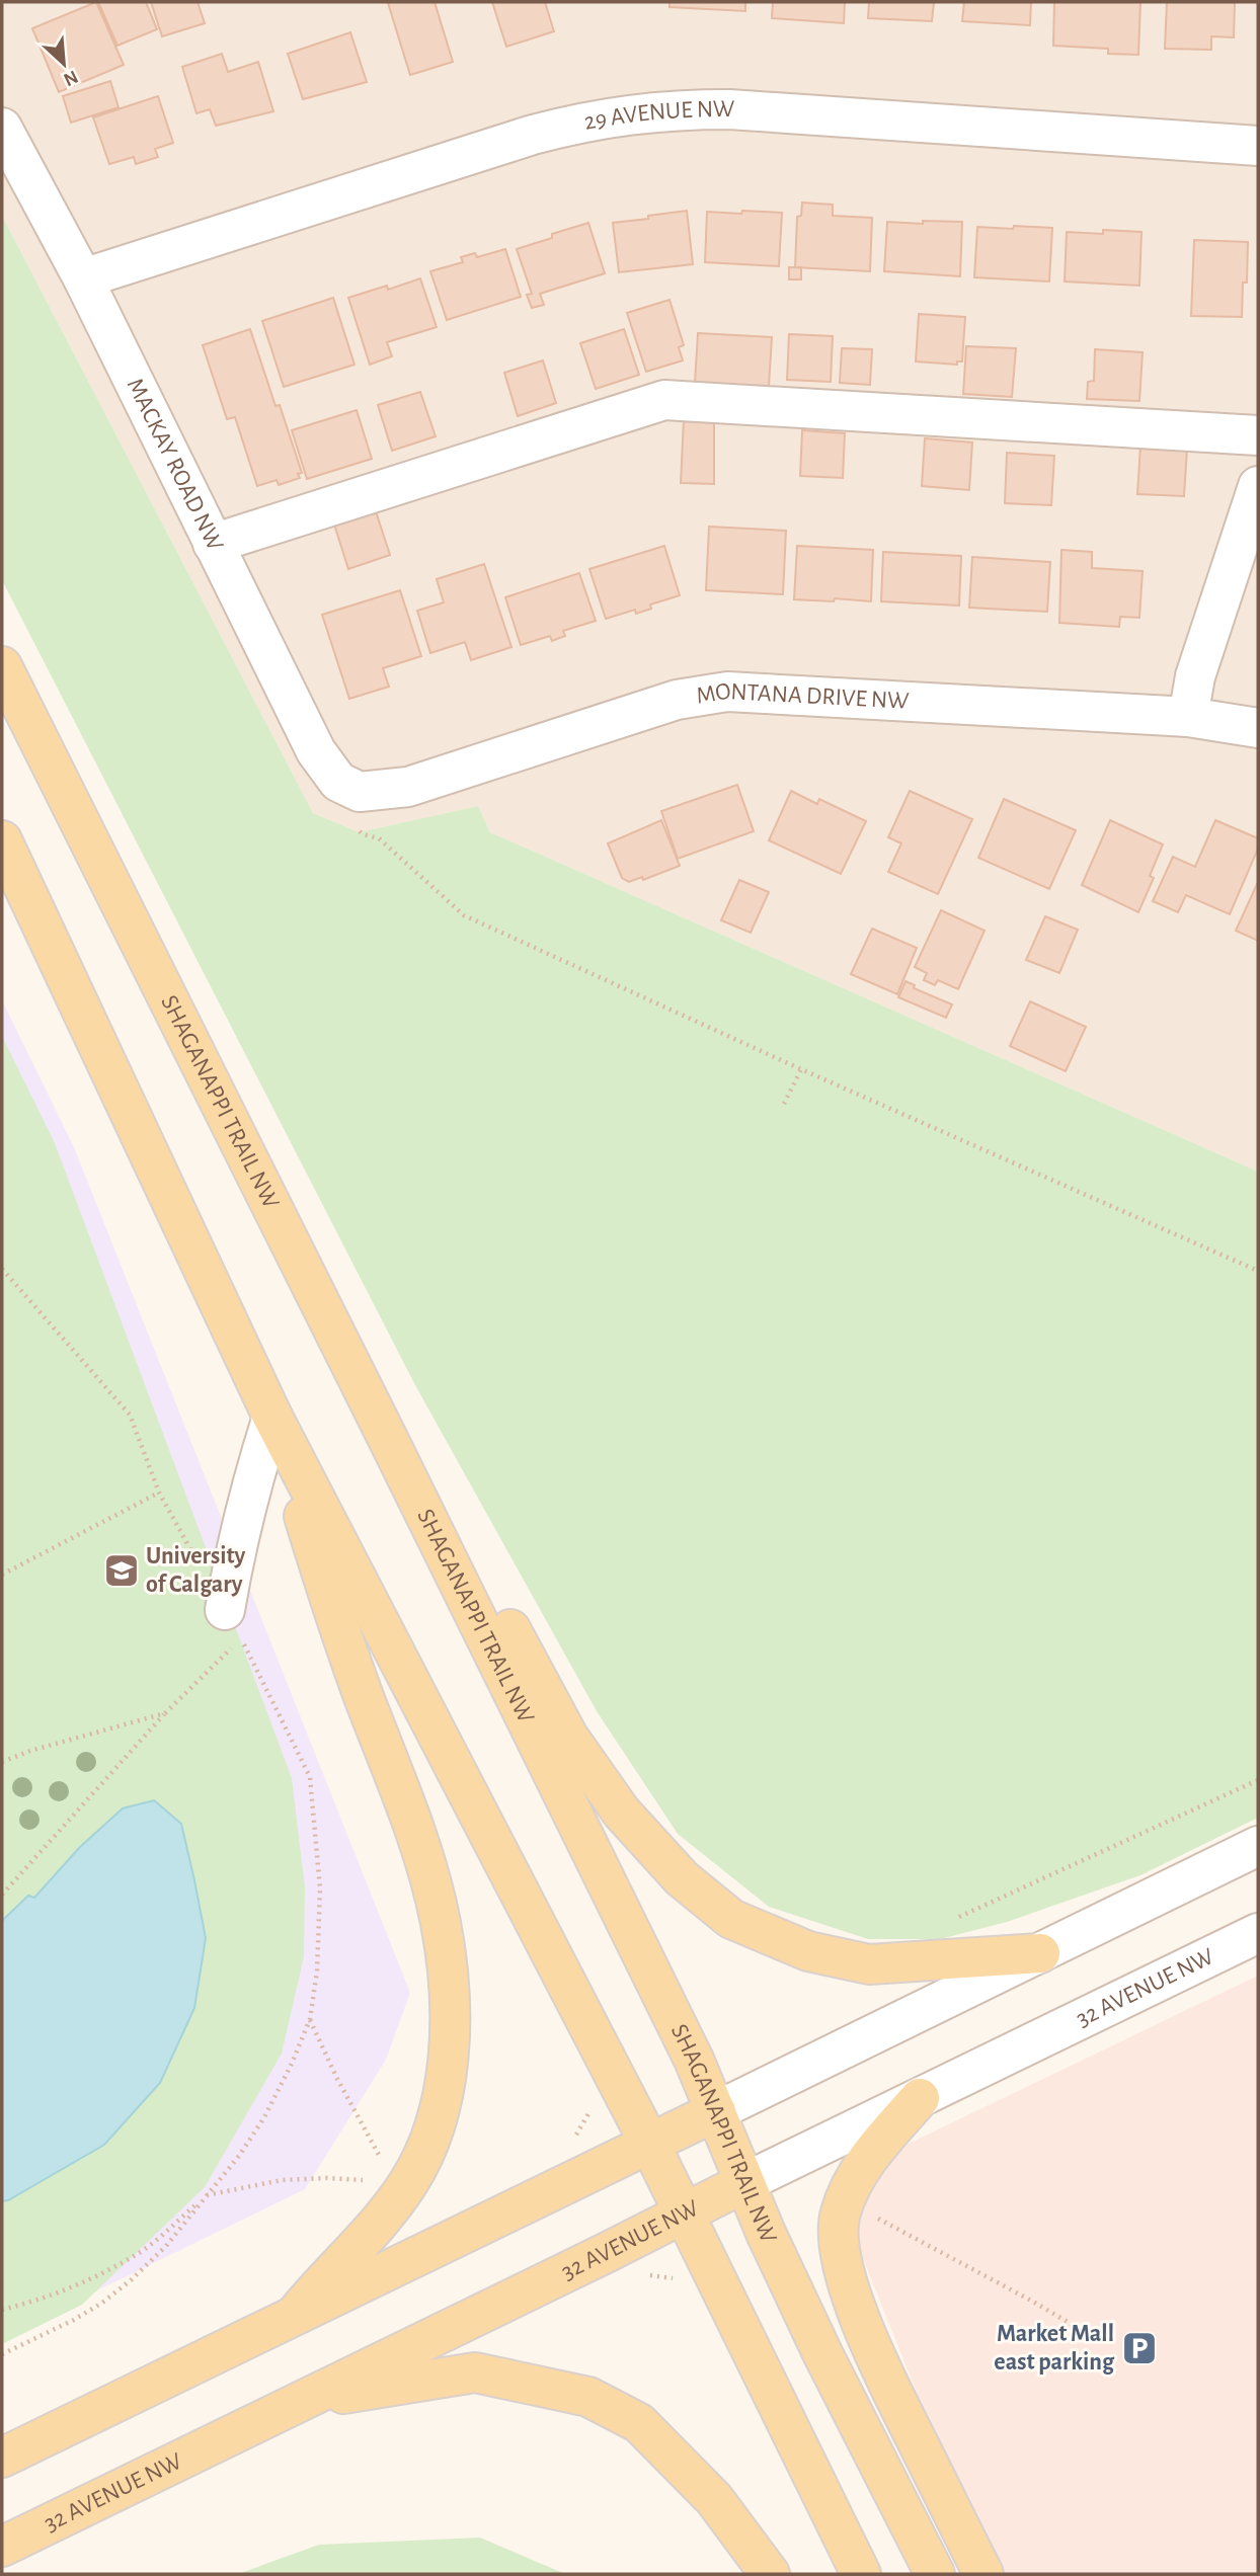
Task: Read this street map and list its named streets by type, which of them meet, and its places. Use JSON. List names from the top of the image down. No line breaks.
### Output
{"streets":{"main road":["SHAGANAPPI TRAIL NW","32 AVENUE NW"],"street":["29 AVENUE NW","MACKAY ROAD NW","MONTANA DRIVE NW"]},"crossings":[["29 AVENUE NW","MACKAY ROAD NW"],["MACKAY ROAD NW","MONTANA DRIVE NW"],["SHAGANAPPI TRAIL NW","32 AVENUE NW"]],"places":{"school or university":["University of Calgary"],"parking":["Market Mall east parking"]},"north":"bottom right"}
